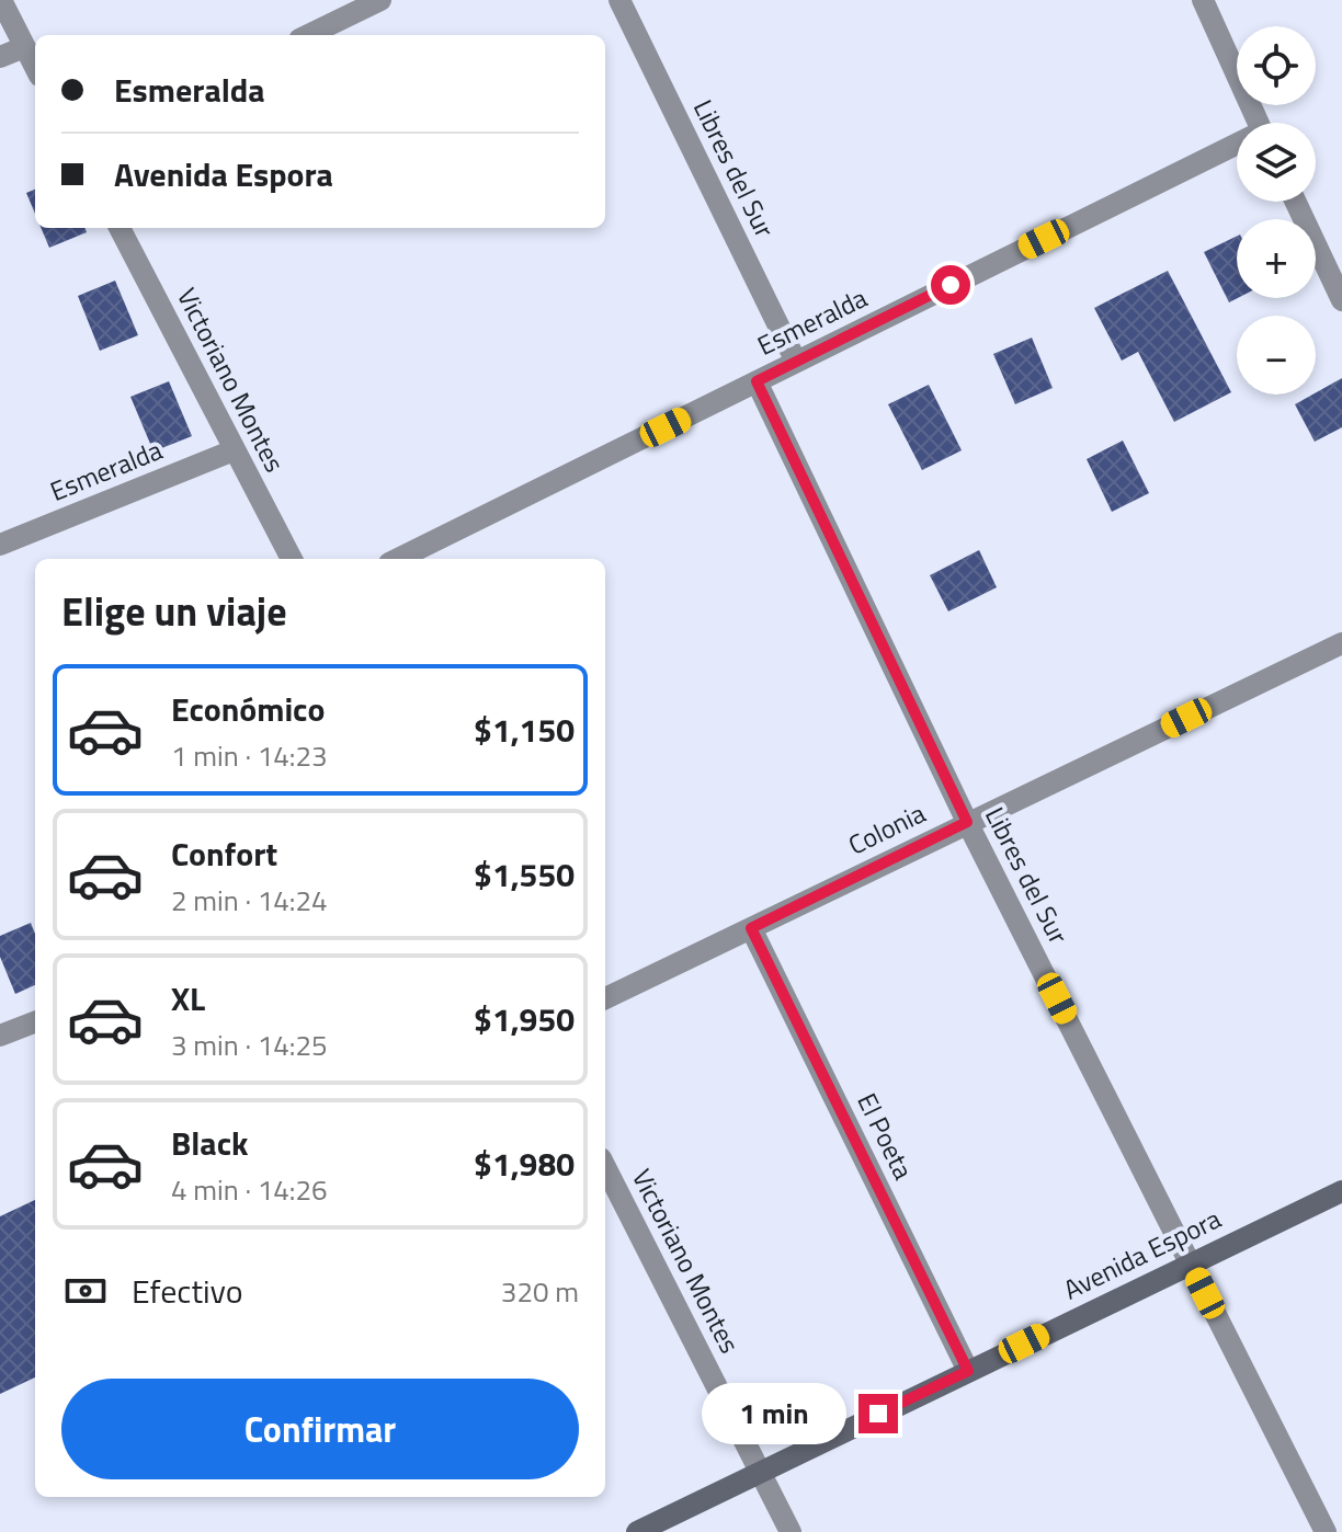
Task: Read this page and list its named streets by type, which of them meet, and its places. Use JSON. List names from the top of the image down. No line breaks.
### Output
{"streets":{"main road":["Avenida Espora"],"street":["Libres del Sur","Esmeralda","Victoriano Montes","Colonia","El Poeta"]},"crossings":[["Libres del Sur","Esmeralda"],["Libres del Sur","Colonia"],["Libres del Sur","Avenida Espora"],["Esmeralda","Victoriano Montes"],["Victoriano Montes","Avenida Espora"],["Colonia","El Poeta"],["El Poeta","Avenida Espora"]],"page":{"map_buttons":["+","−"],"banner":["Esmeralda","Avenida Espora"],"heading":"Elige un viaje","list":[{"name":"Económico","note":"1 min · 14:23","value":"$1,150"},{"name":"Confort","note":"2 min · 14:24","value":"$1,550"},{"name":"XL","note":"3 min · 14:25","value":"$1,950"},{"name":"Black","note":"4 min · 14:26","value":"$1,980"}],"pay":["Efectivo","320 m"],"buttons":"Confirmar","bubble":"1 min"}}
